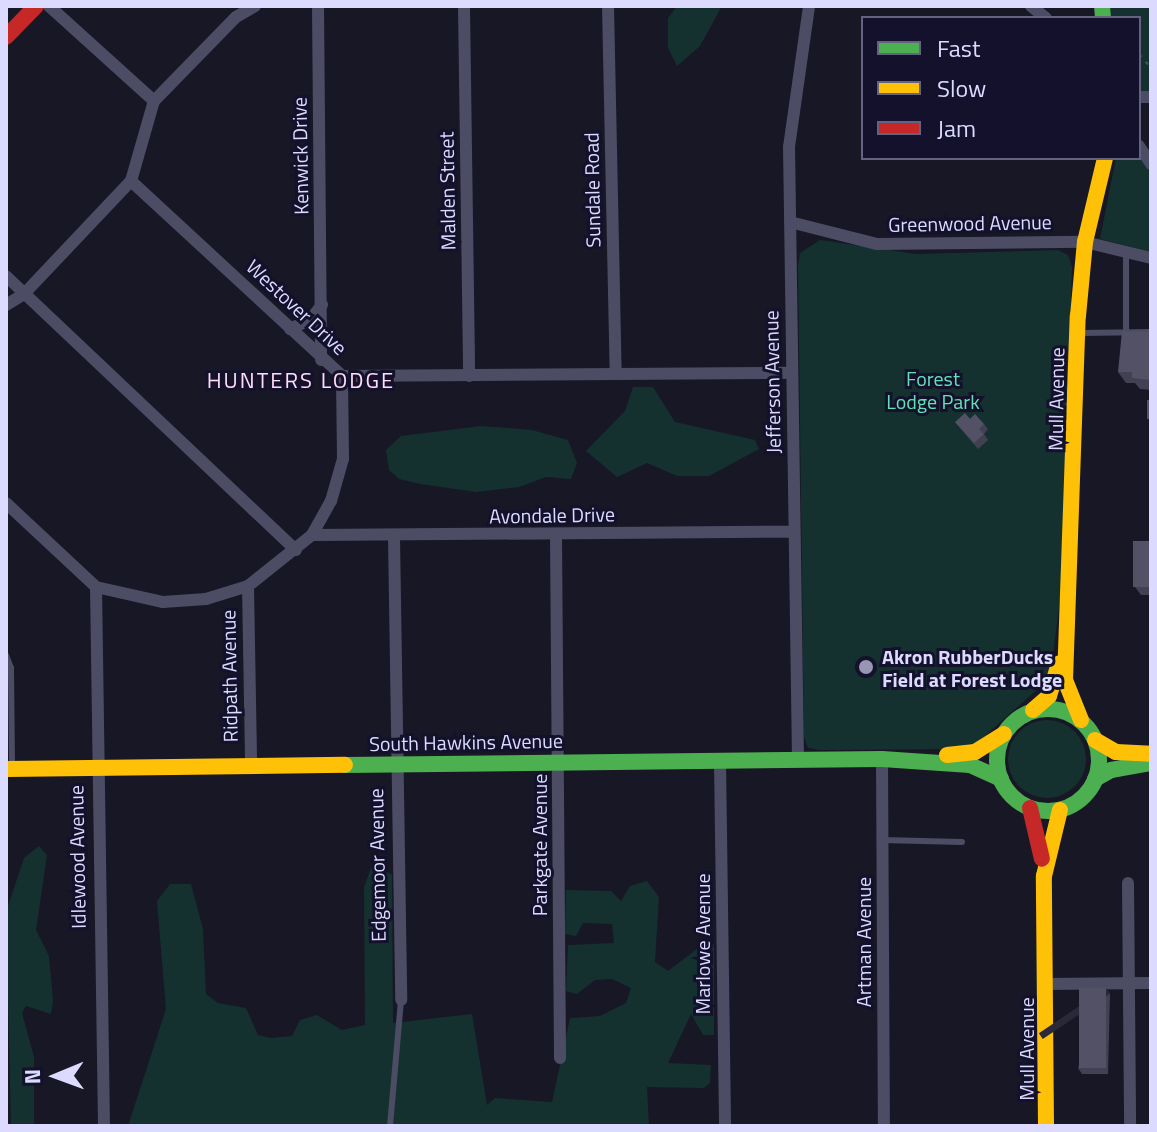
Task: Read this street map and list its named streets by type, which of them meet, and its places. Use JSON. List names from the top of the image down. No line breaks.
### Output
{"streets":{"main road":["Mull Avenue","South Hawkins Avenue"],"street":["Kenwick Drive","Sundale Road","Malden Street","Greenwood Avenue","Westover Drive","Jefferson Avenue","Avondale Drive","Ridpath Avenue","Parkgate Avenue","Idlewood Avenue","Edgemoor Avenue","Artman Avenue","Marlowe Avenue"]},"crossings":[["Kenwick Drive","Westover Drive"],["Sundale Road","Westover Drive"],["Malden Street","Westover Drive"],["Greenwood Avenue","Jefferson Avenue"],["Greenwood Avenue","Mull Avenue"],["Westover Drive","Jefferson Avenue"],["Jefferson Avenue","Avondale Drive"],["Jefferson Avenue","South Hawkins Avenue"],["Mull Avenue","South Hawkins Avenue"],["Avondale Drive","Parkgate Avenue"],["Avondale Drive","Edgemoor Avenue"],["Ridpath Avenue","South Hawkins Avenue"],["South Hawkins Avenue","Parkgate Avenue"],["South Hawkins Avenue","Idlewood Avenue"],["South Hawkins Avenue","Edgemoor Avenue"],["South Hawkins Avenue","Artman Avenue"],["South Hawkins Avenue","Marlowe Avenue"]],"districts":["HUNTERS LODGE"],"parks":["Forest Lodge Park"],"places":["Akron RubberDucks Field at Forest Lodge"],"legend":["Fast","Slow","Jam"],"north":"left"}
